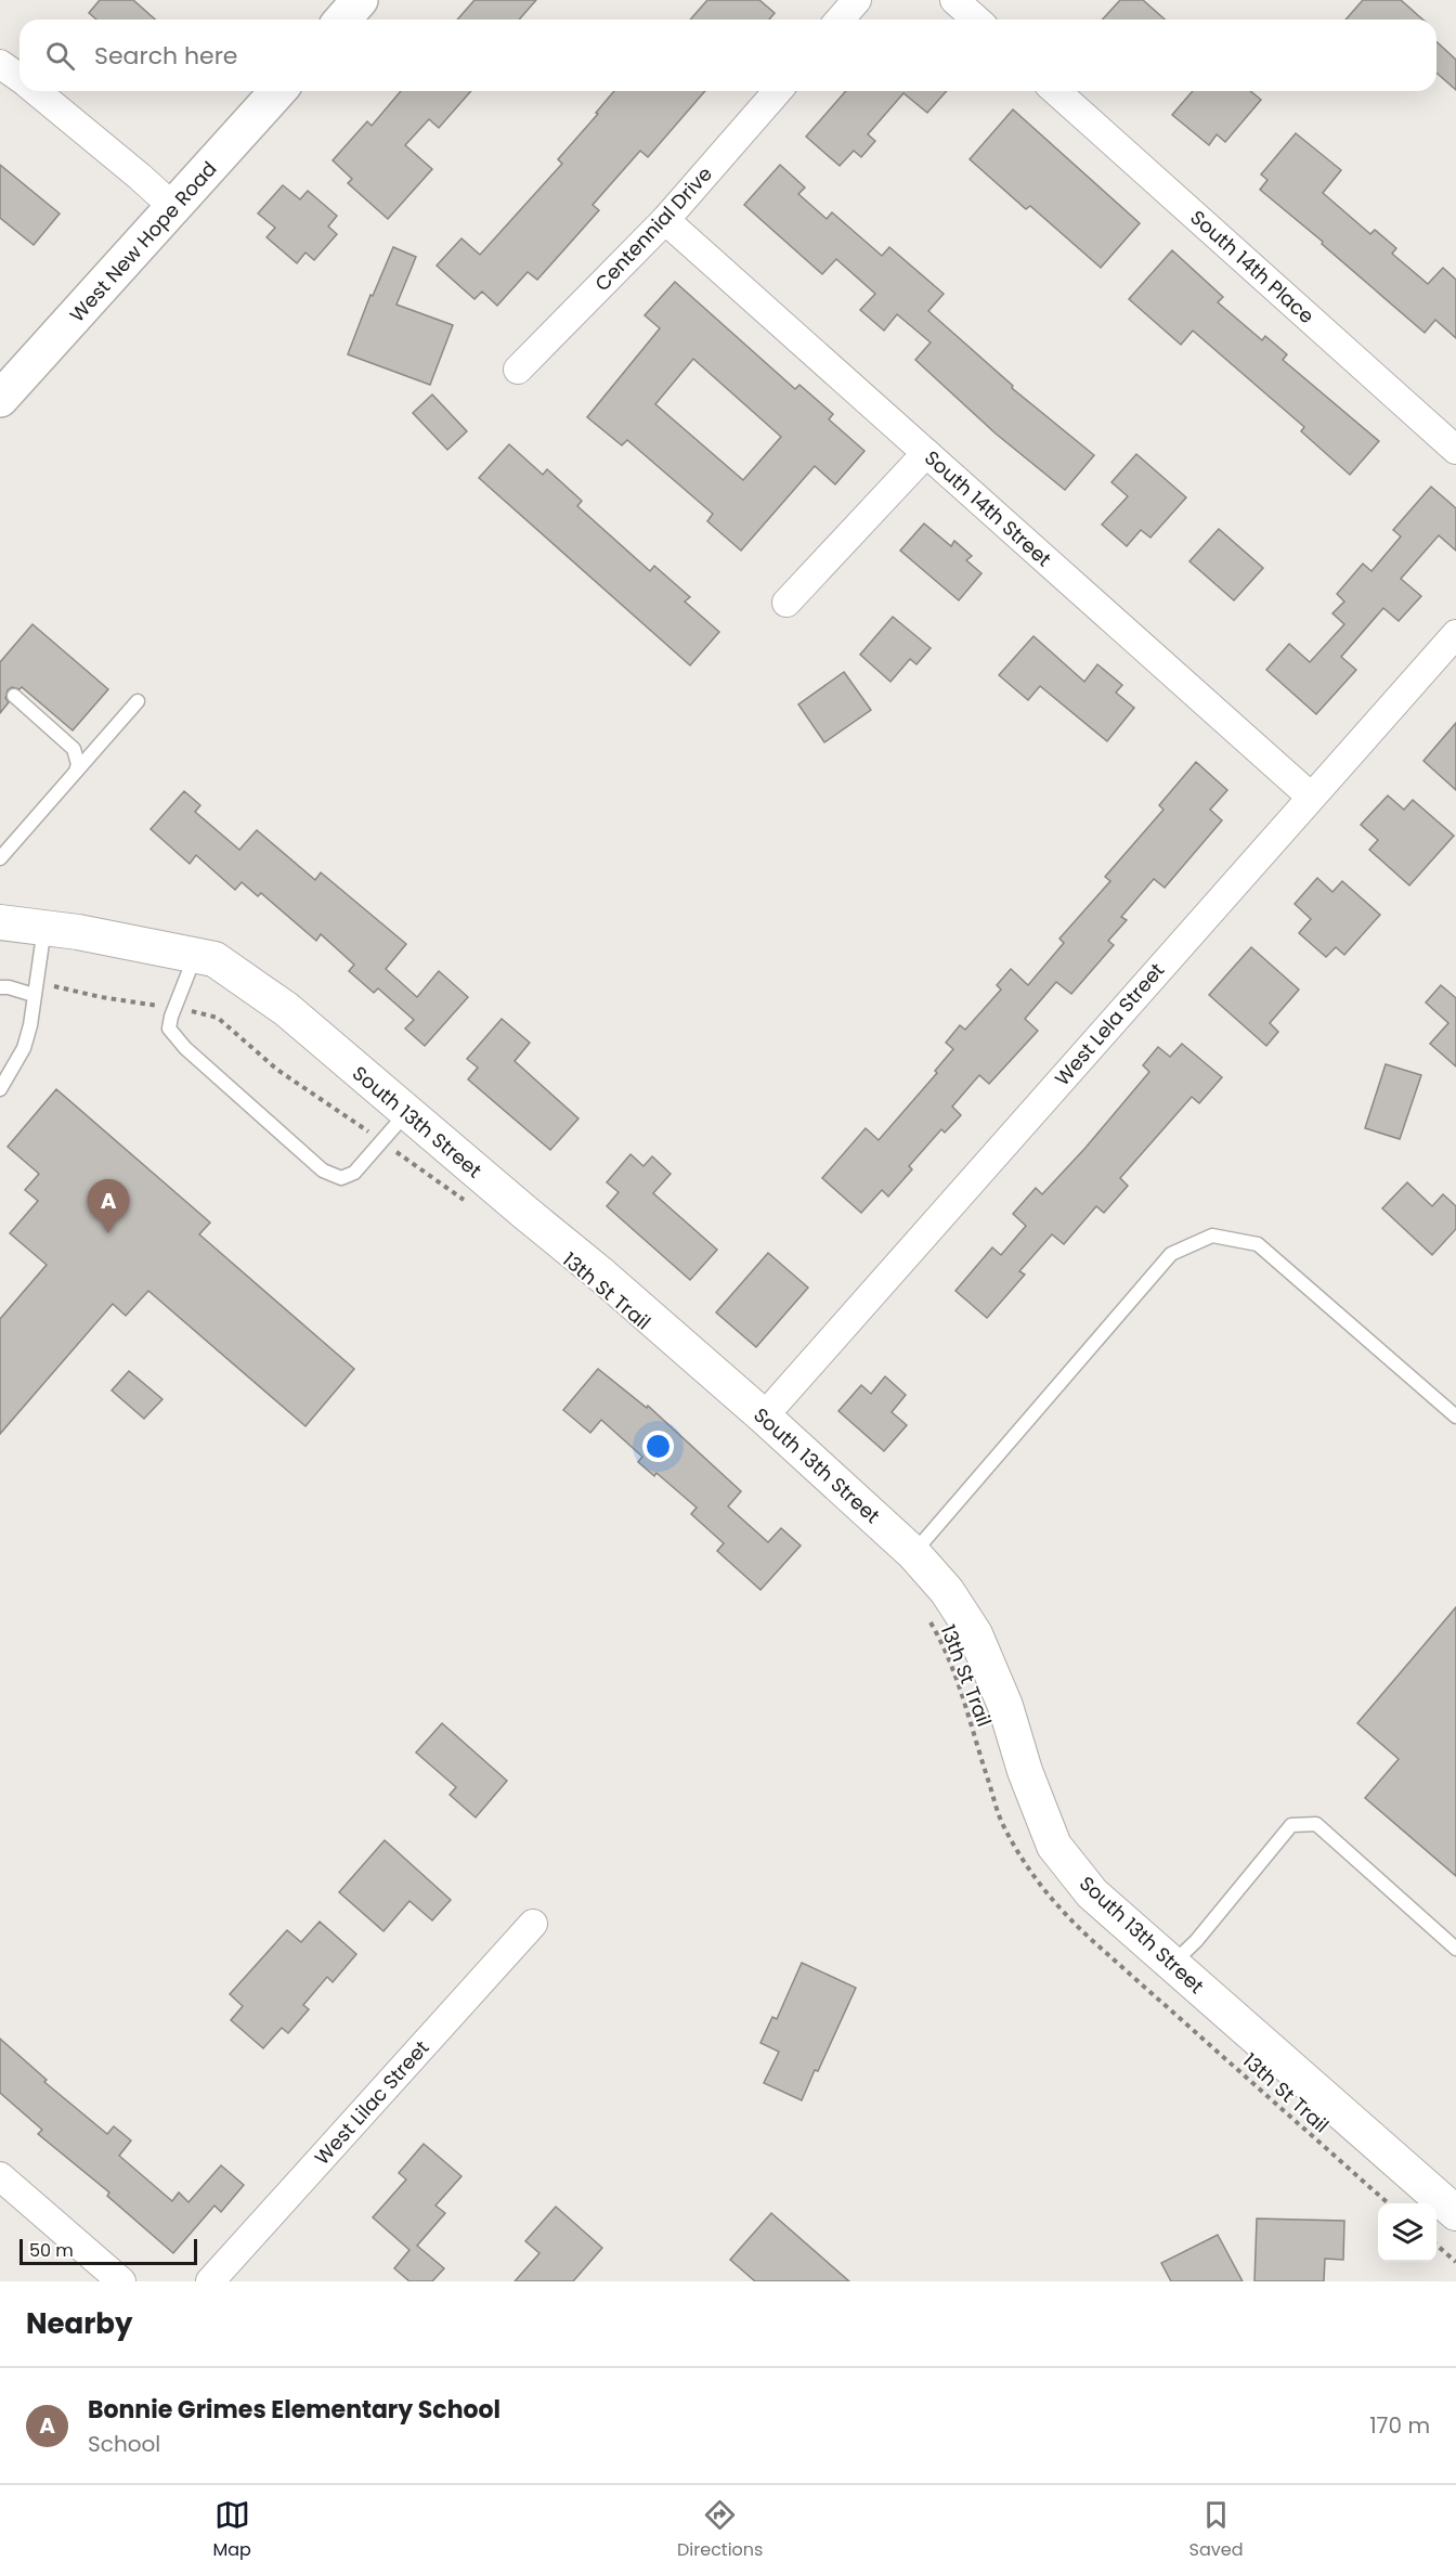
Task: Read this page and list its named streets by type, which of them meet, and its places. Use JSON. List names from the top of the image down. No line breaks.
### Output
{"streets":{"main road":["West New Hope Road"],"street":["Centennial Drive","South 14th Place","South 14th Street","West Lela Street","South 13th Street","West Lilac Street"],"path":["13th St Trail"]},"crossings":[["Centennial Drive","South 14th Street"],["South 14th Street","West Lela Street"],["West Lela Street","South 13th Street"]],"scale_bar":"50 m","page":{"search":"Search here","pins":"A","scale":"50 m","heading":"Nearby","list":[{"mark":"A","name":"Bonnie Grimes Elementary School","note":"School","value":"170 m"}],"nav":["Map","Directions","Saved"]}}
